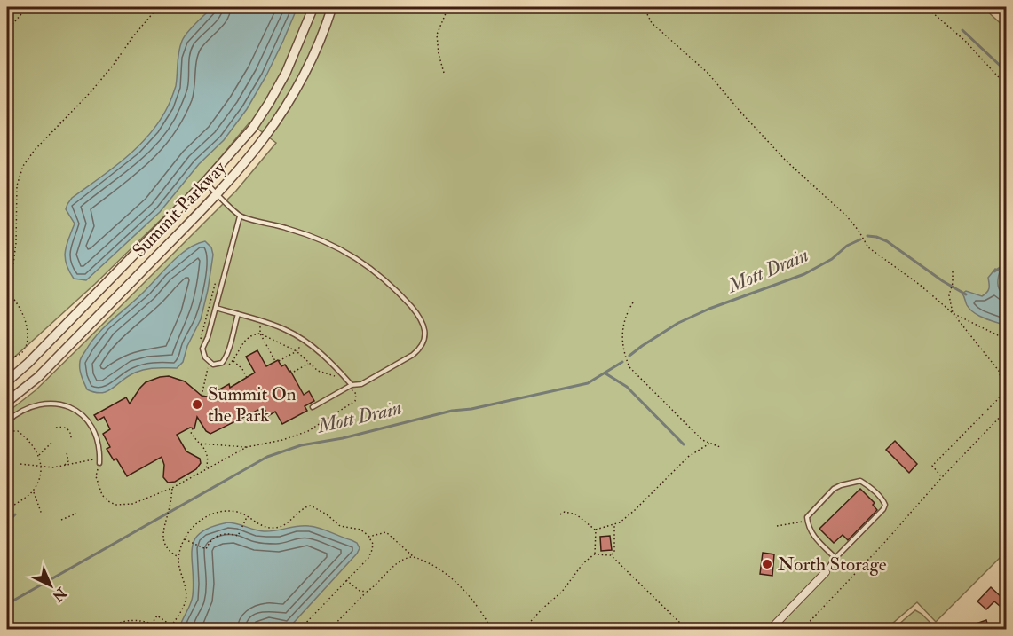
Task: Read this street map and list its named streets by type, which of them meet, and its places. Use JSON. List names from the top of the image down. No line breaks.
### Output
{"streets":{"street":["Summit Parkway"]},"water":["Mott Drain"],"places":["Summit On the Park","North Storage"],"north":"bottom right"}
